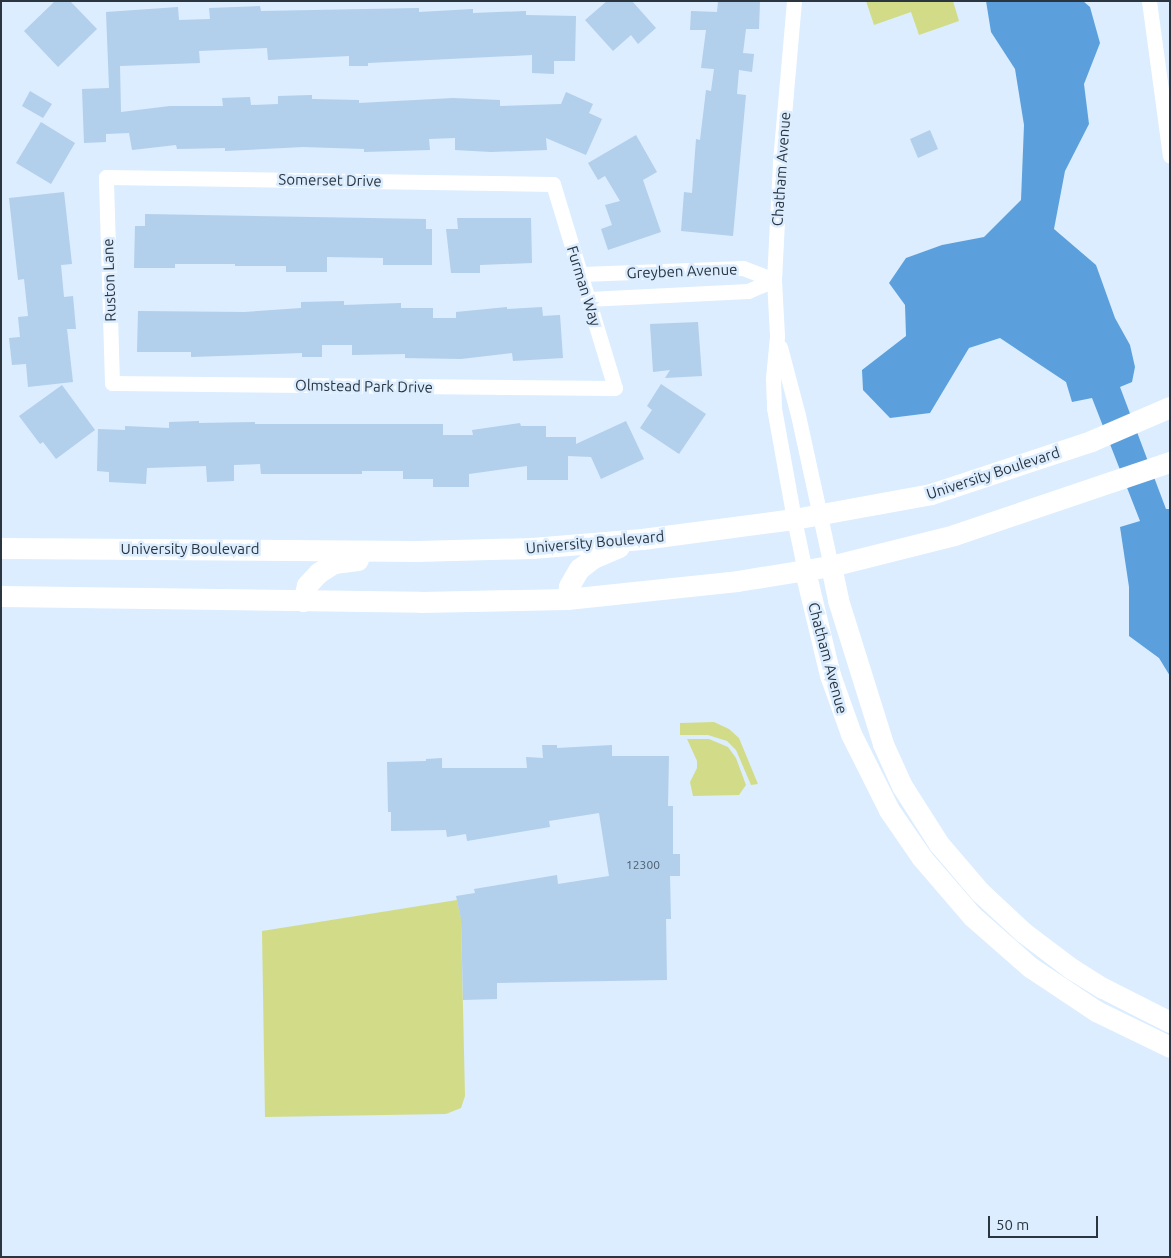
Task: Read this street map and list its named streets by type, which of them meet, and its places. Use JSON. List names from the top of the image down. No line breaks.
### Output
{"streets":{"main road":["Chatham Avenue","University Boulevard"],"street":["Somerset Drive","Greyben Avenue","Ruston Lane","Furman Way","Olmstead Park Drive"]},"crossings":[["Chatham Avenue","Greyben Avenue"],["Chatham Avenue","University Boulevard"],["Somerset Drive","Ruston Lane"],["Somerset Drive","Furman Way"],["Greyben Avenue","Furman Way"],["Ruston Lane","Olmstead Park Drive"],["Furman Way","Olmstead Park Drive"]],"house_numbers":["12300"],"scale_bar":"50 m"}
